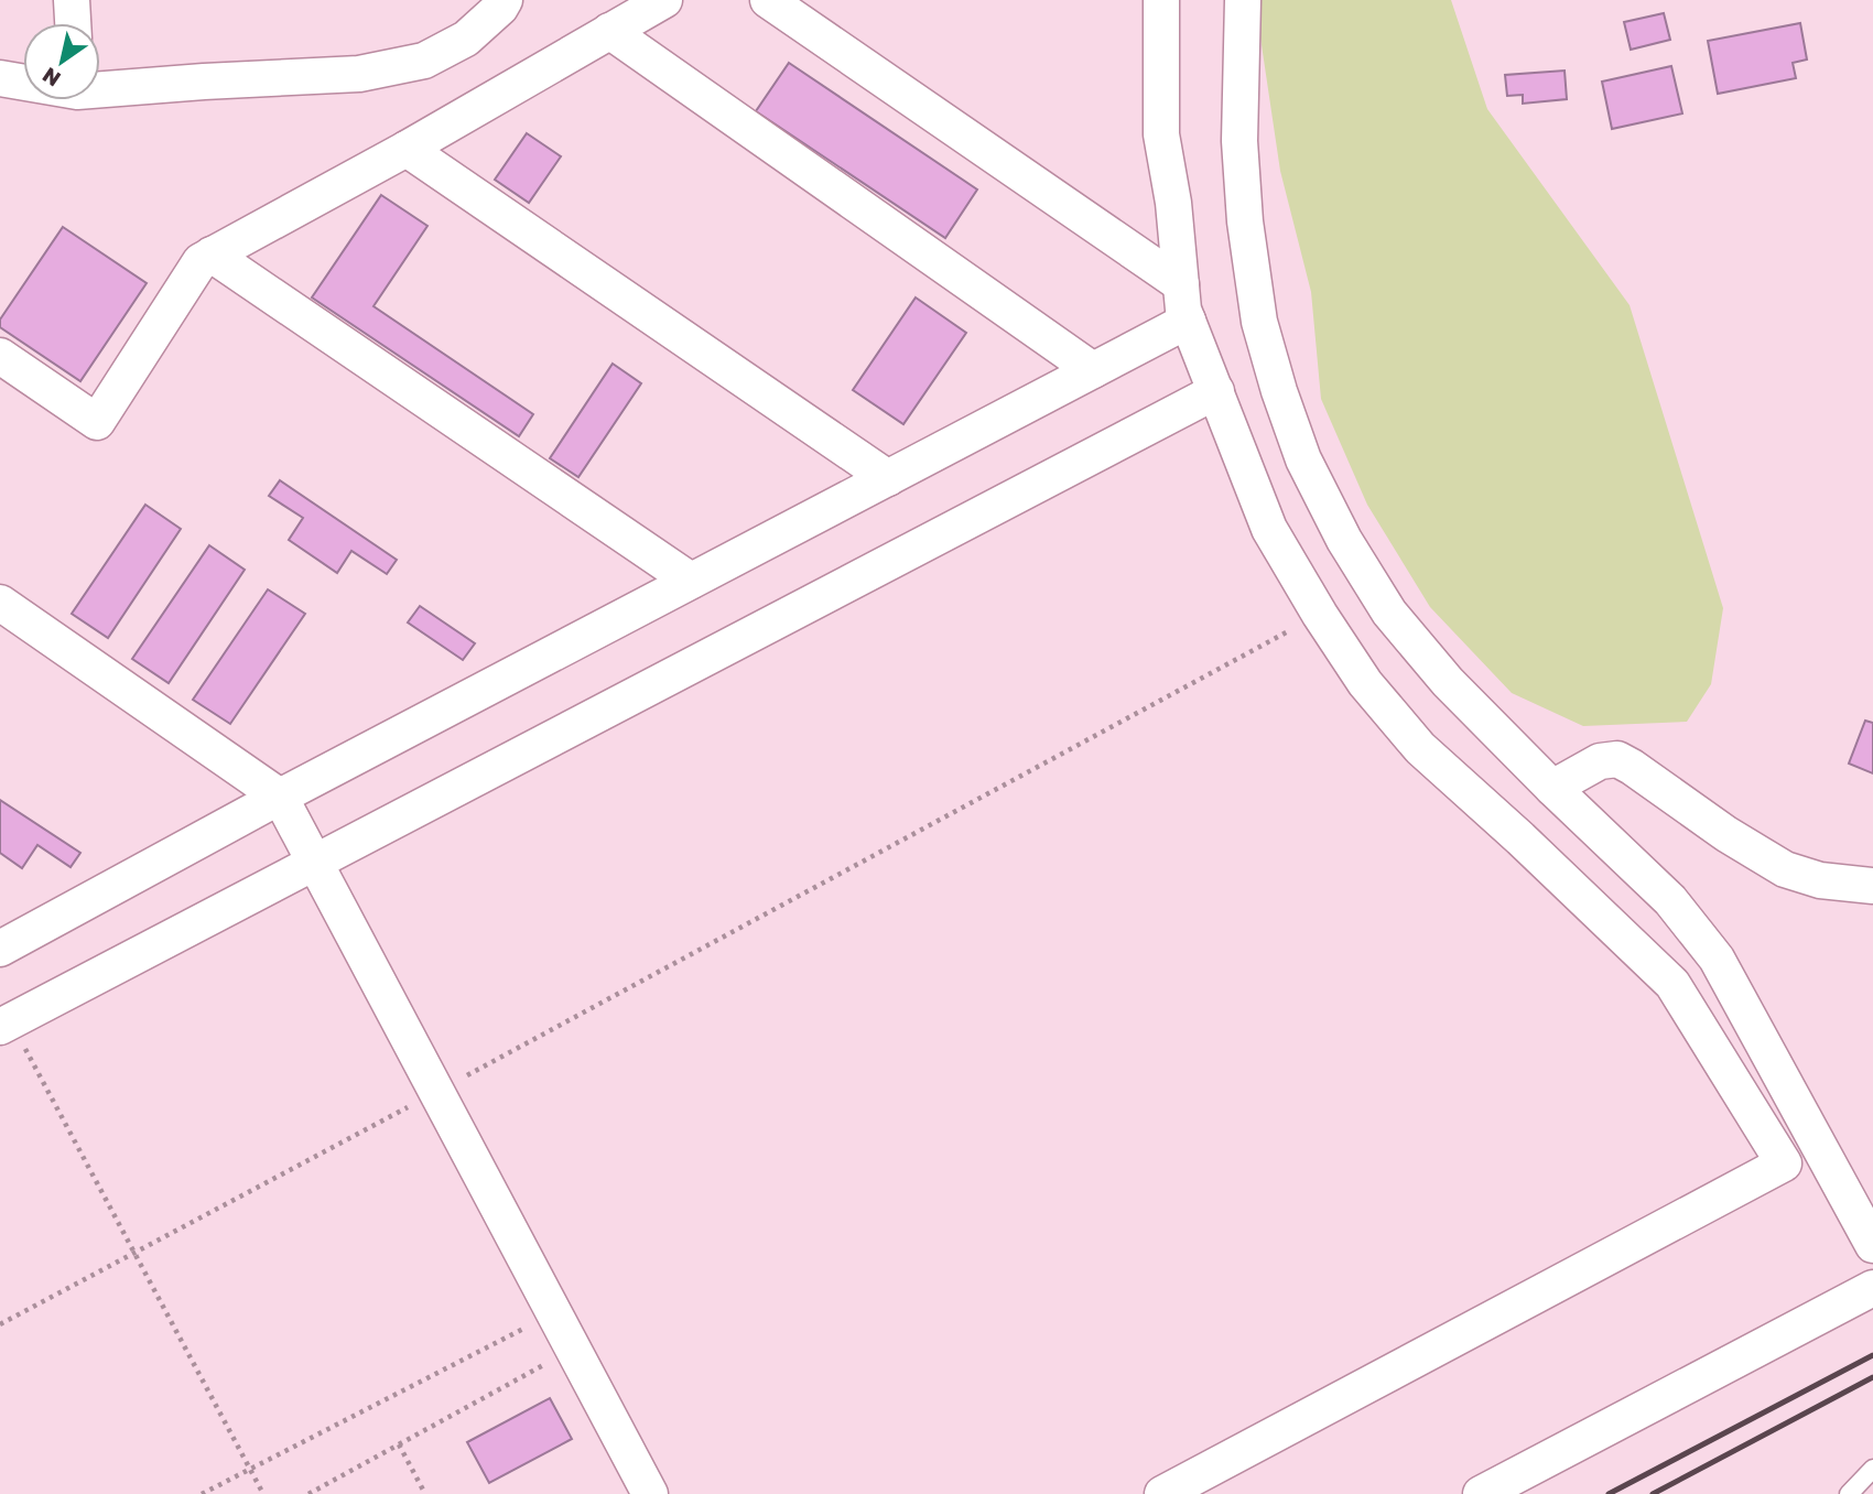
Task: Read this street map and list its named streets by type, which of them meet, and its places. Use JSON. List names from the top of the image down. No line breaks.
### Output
{"north":"bottom left"}
